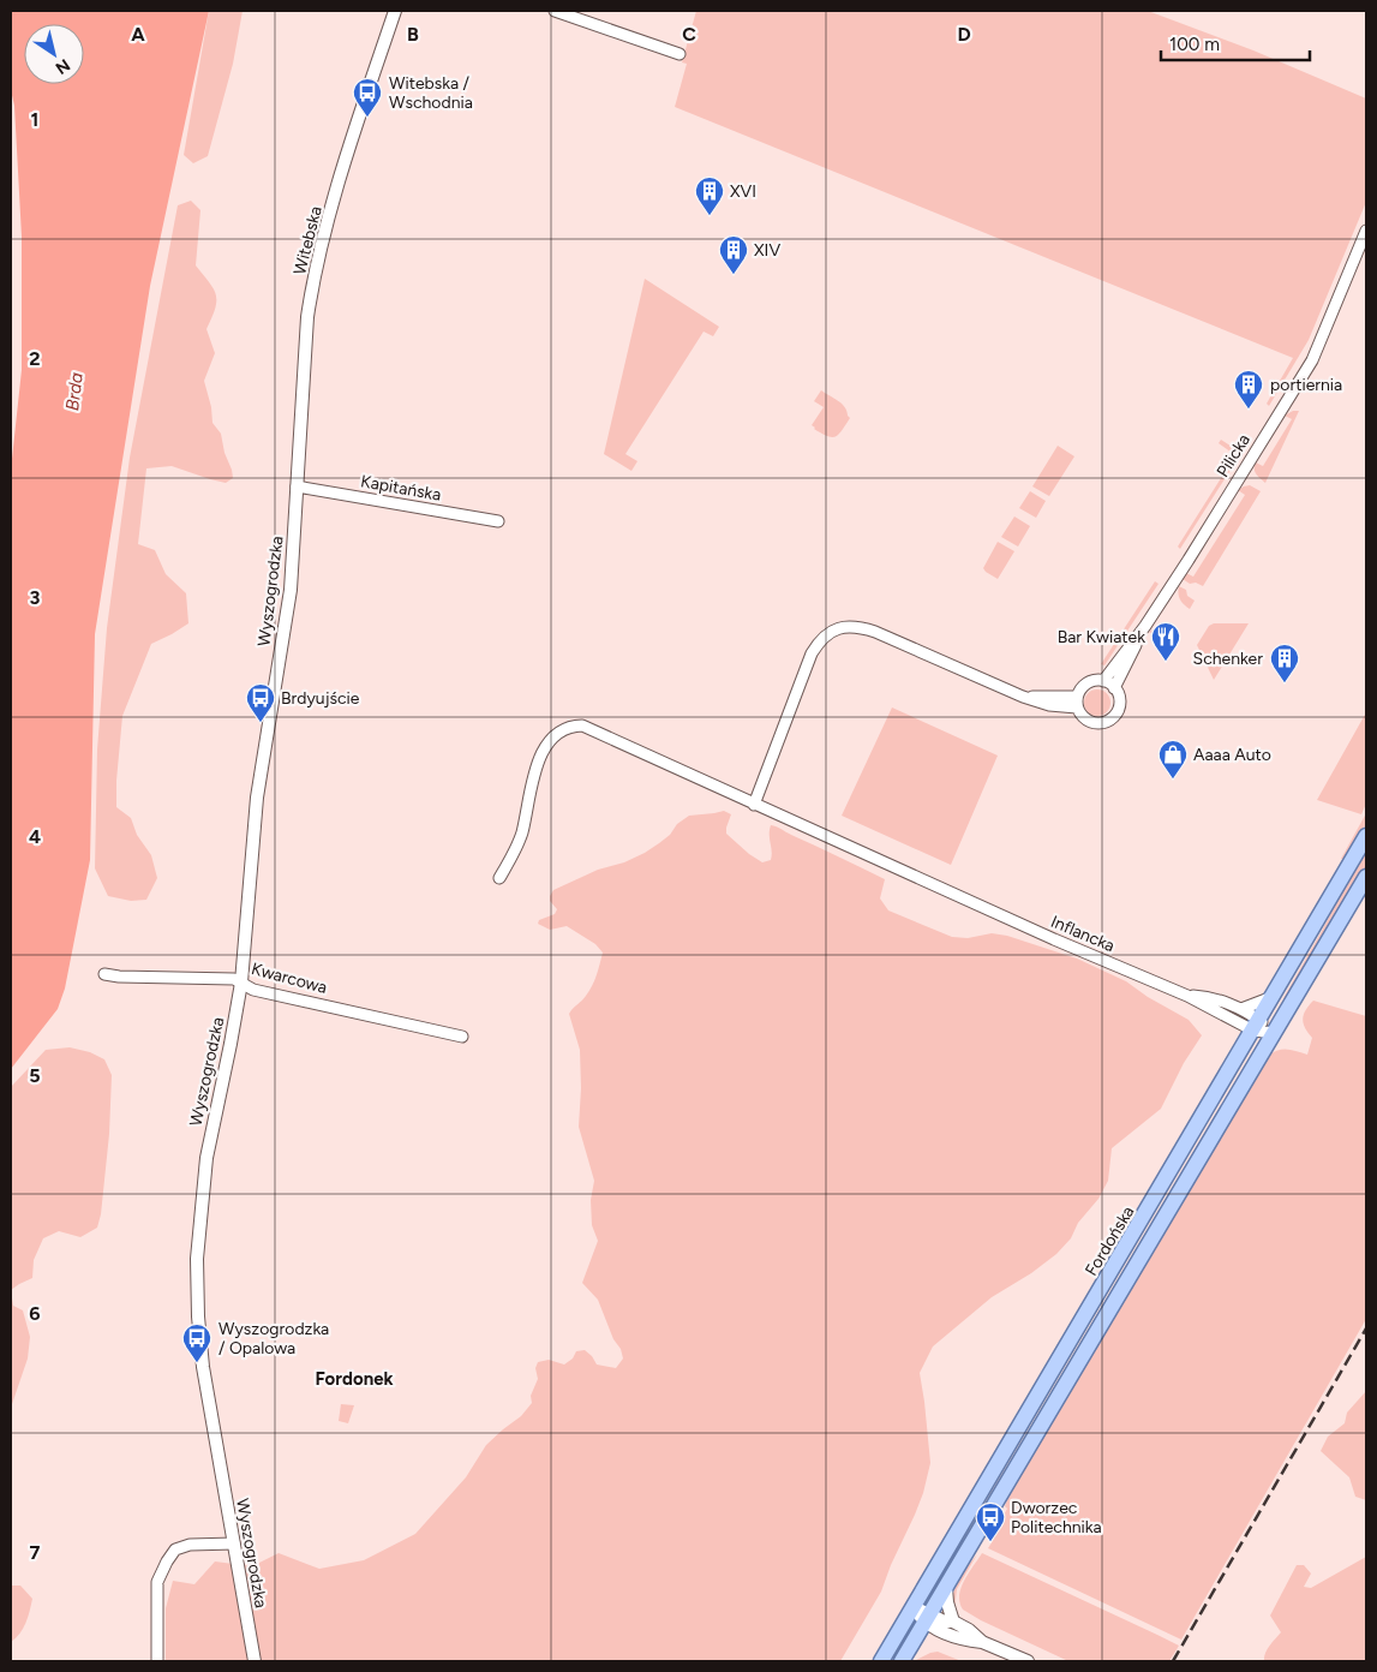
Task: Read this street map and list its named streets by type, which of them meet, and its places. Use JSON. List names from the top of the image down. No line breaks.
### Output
{"streets":{"main road":["Fordońska"],"street":["Witebska","Pilicka","Kapitańska","Wyszogrodzka","Inflancka","Kwarcowa"]},"crossings":[["Witebska","Kapitańska"],["Witebska","Wyszogrodzka"],["Kapitańska","Wyszogrodzka"],["Wyszogrodzka","Kwarcowa"],["Inflancka","Fordońska"]],"districts":["Fordonek"],"water":["Brda"],"places":{"bus stop":["Witebska / Wschodnia","Brdyujście","Wyszogrodzka / Opalowa","Dworzec Politechnika"],"building":["XVI","XIV","portiernia","Schenker"],"restaurant":["Bar Kwiatek"],"shop":["Aaaa Auto"]},"scale_bar":"100 m","north":"bottom right","grid":{"columns":["A","B","C","D"],"rows":["1","2","3","4","5","6","7"]}}
